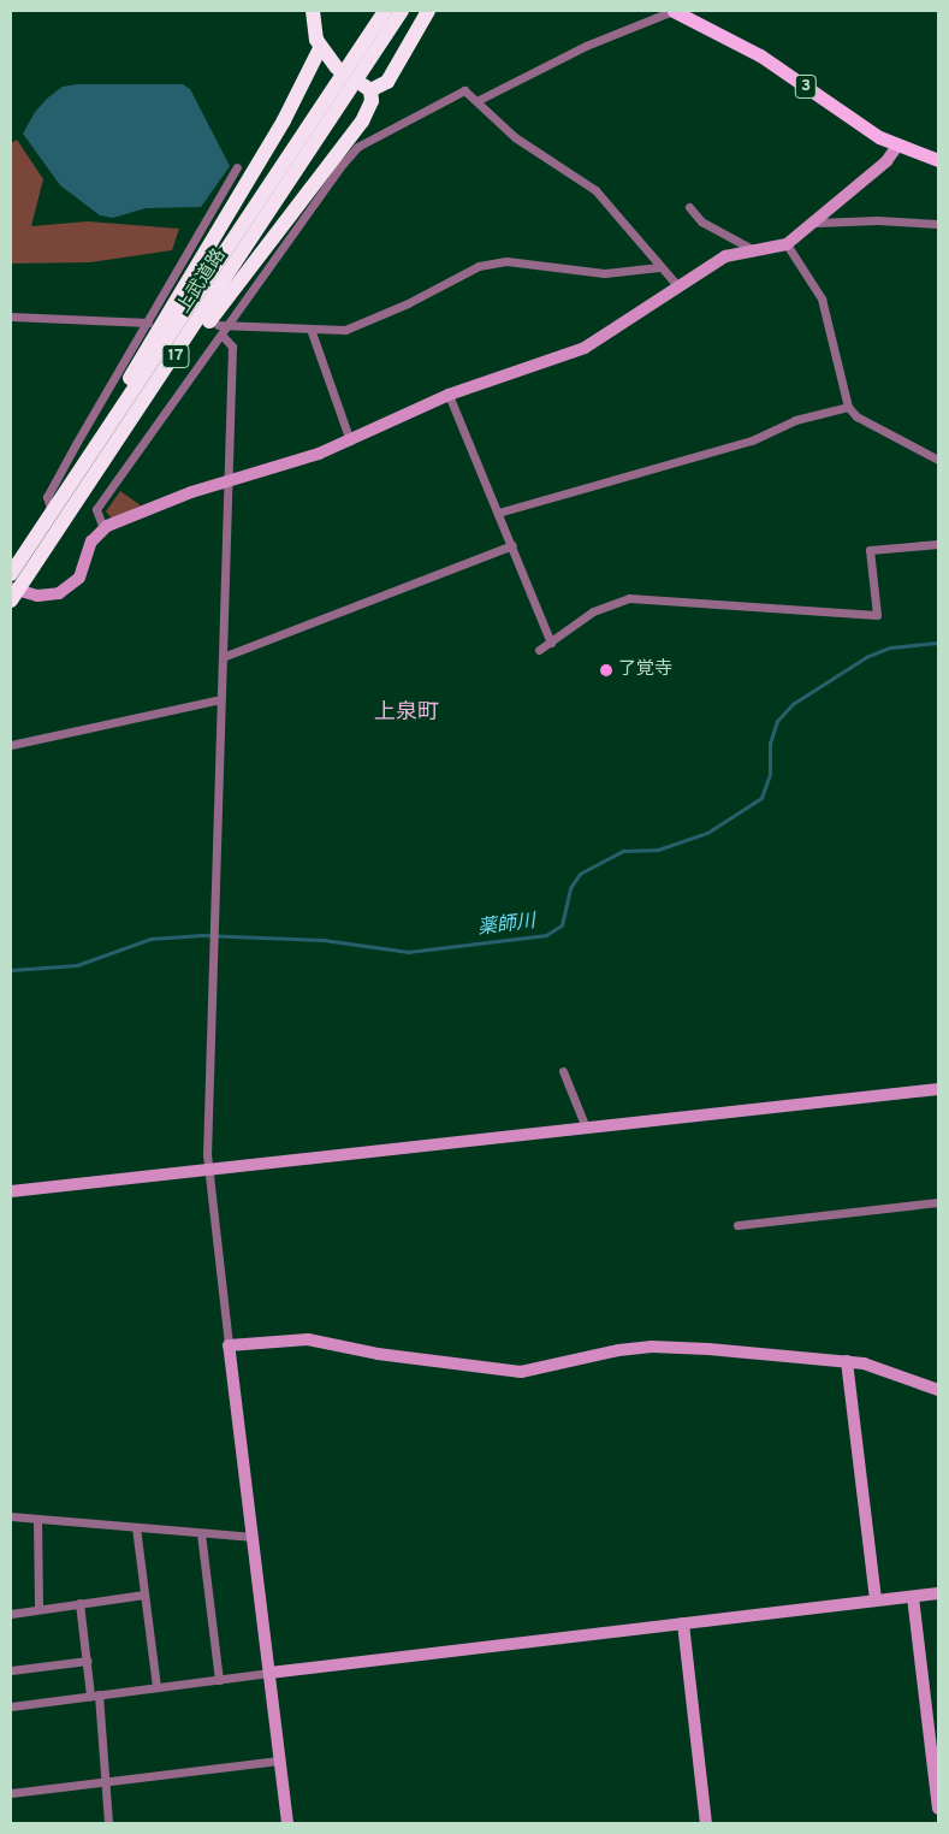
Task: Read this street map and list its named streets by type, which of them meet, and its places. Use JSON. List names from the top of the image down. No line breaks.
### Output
{"streets":{"highway":["上武道路","17"],"main road":["3"]},"districts":["上泉町"],"water":["薬師川"],"places":["了覚寺"]}
